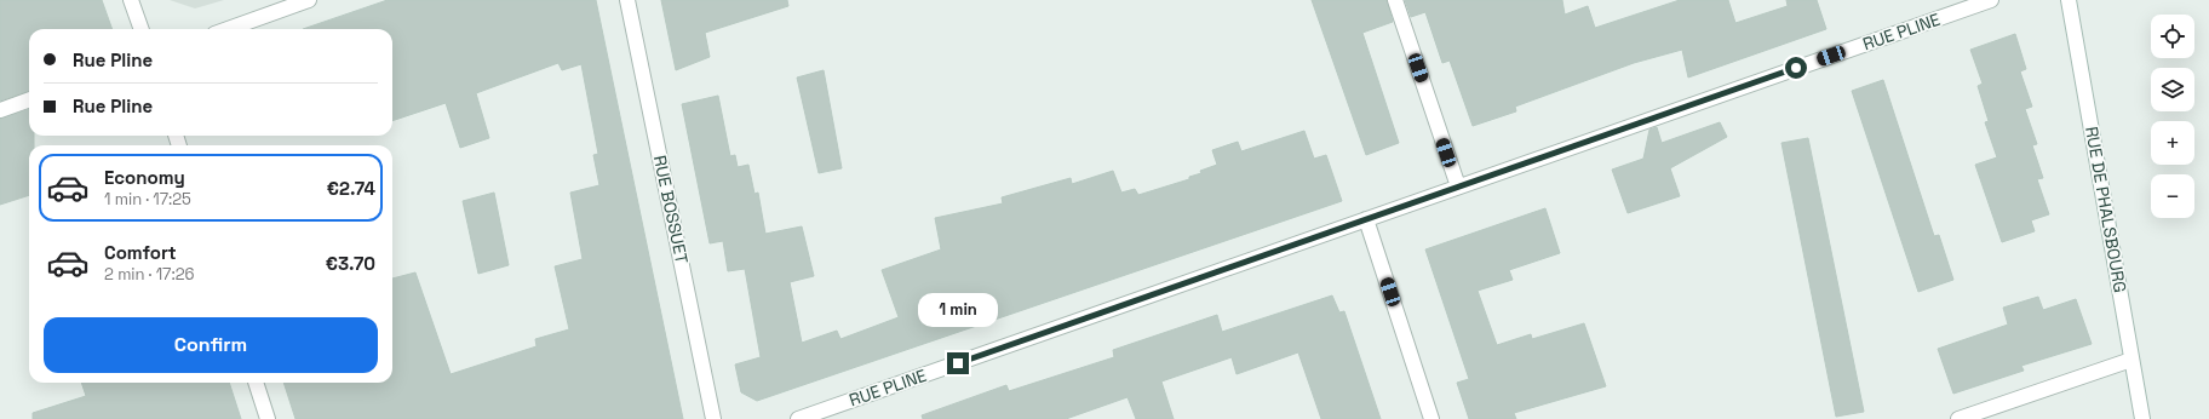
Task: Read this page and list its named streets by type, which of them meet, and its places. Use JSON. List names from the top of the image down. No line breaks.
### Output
{"streets":{"street":["RUE PLINE","RUE BOSSUET","RUE DE PHALSBOURG"]},"page":{"map_buttons":["+","−"],"banner":["Rue Pline","Rue Pline"],"list":[{"name":"Economy","note":"1 min · 17:25","value":"€2.74"},{"name":"Comfort","note":"2 min · 17:26","value":"€3.70"}],"bubble":"1 min","buttons":"Confirm"}}
